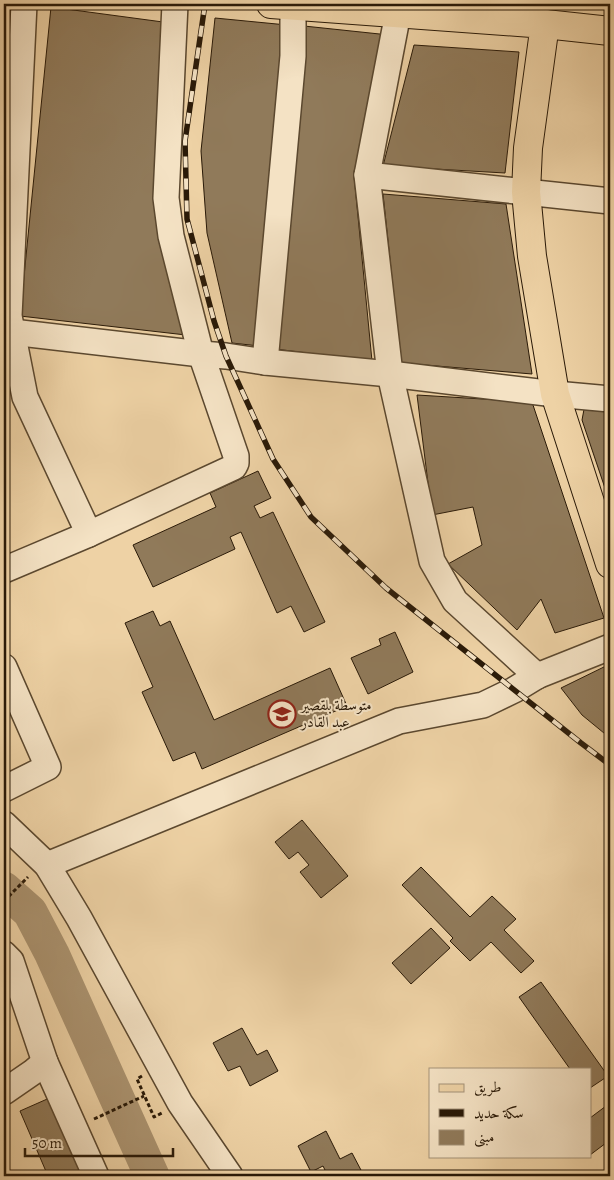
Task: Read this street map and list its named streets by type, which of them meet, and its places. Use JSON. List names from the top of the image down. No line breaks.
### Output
{"places":{"school or university":["متوسطة بلقصير عبد القادر"]},"legend":["طريق","سكة حديد","مبنى"],"scale_bar":"50 m"}
